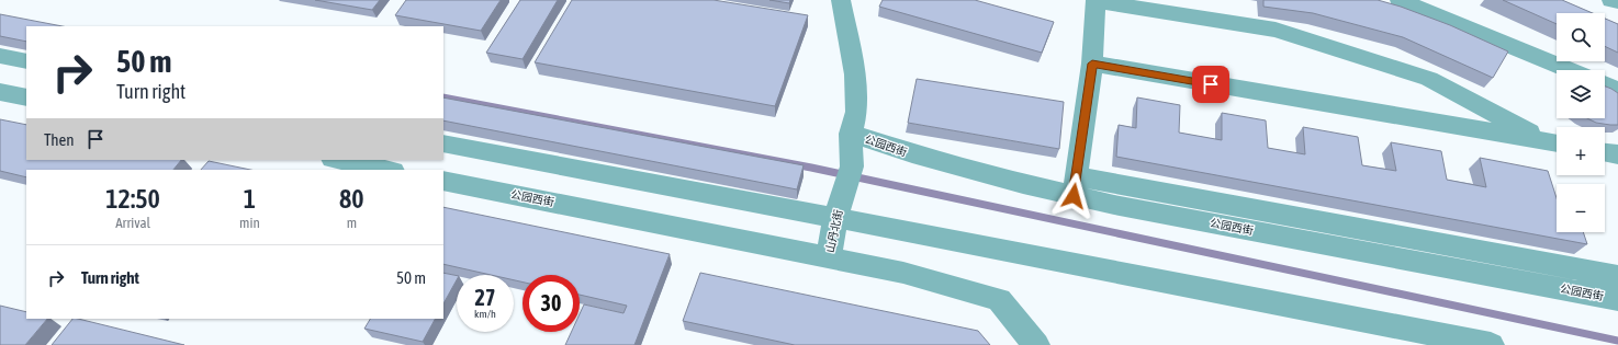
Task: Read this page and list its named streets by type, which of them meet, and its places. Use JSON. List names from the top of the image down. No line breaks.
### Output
{"streets":{"street":["公园西街","山丹北街"]},"crossings":[["公园西街","山丹北街"]],"page":{"map_buttons":["+","−"],"turn":["50 m","Turn right"],"then":"Then","eta":["12:50","Arrival","1","min","80","m"],"list":[{"name":"Turn right","value":"50 m"}],"speed":"27 km/h","limit":"30"}}
